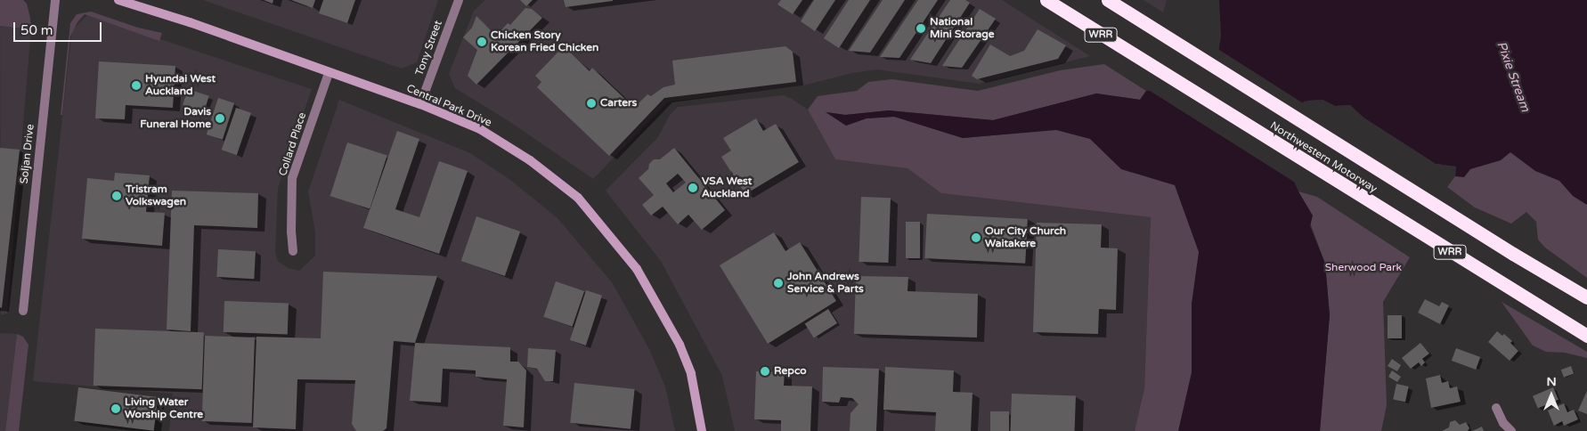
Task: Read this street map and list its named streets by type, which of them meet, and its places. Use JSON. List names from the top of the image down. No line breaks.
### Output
{"streets":{"highway":["WRR","Northwestern Motorway"],"main road":["Central Park Drive"],"street":["Tony Street","Collard Place","Soljan Drive"]},"crossings":[["Tony Street","Central Park Drive"],["Central Park Drive","Collard Place"]],"water":["Pixie Stream"],"parks":["Sherwood Park"],"places":["National Mini Storage","Chicken Story Korean Fried Chicken","Hyundai West Auckland","Carters","Davis Funeral Home","VSA West Auckland","Tristram Volkswagen","Our City Church Waitakere","John Andrews Service & Parts","Repco","Living Water Worship Centre"],"scale_bar":"50 m","north":"top"}
